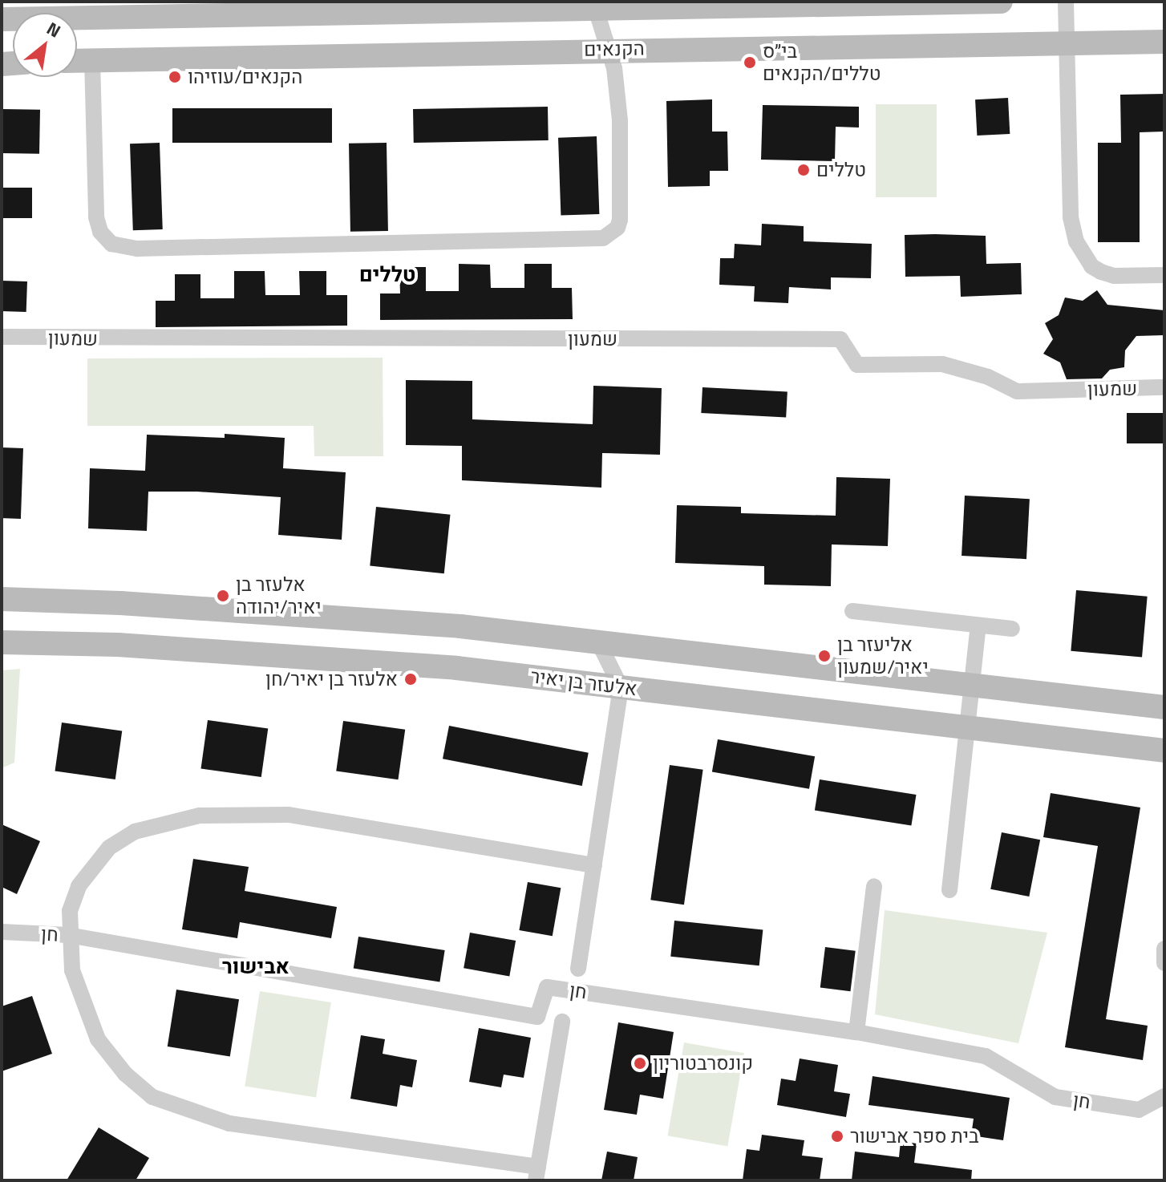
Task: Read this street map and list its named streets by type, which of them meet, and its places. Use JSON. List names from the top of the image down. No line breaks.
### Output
{"streets":{"street":["הקנאים","שמעון","אלעזר בן יאיר","חן"]},"districts":["טללים","אבישור"],"places":["בי״ס טללים/הקנאים","הקנאים/עוזיהו","טללים","אלעזר בן יאיר/יהודה","אליעזר בן יאיר/שמעון","אלעזר בן יאיר/חן","קונסרבטוריון","בית ספר אבישור"],"north":"top right"}
